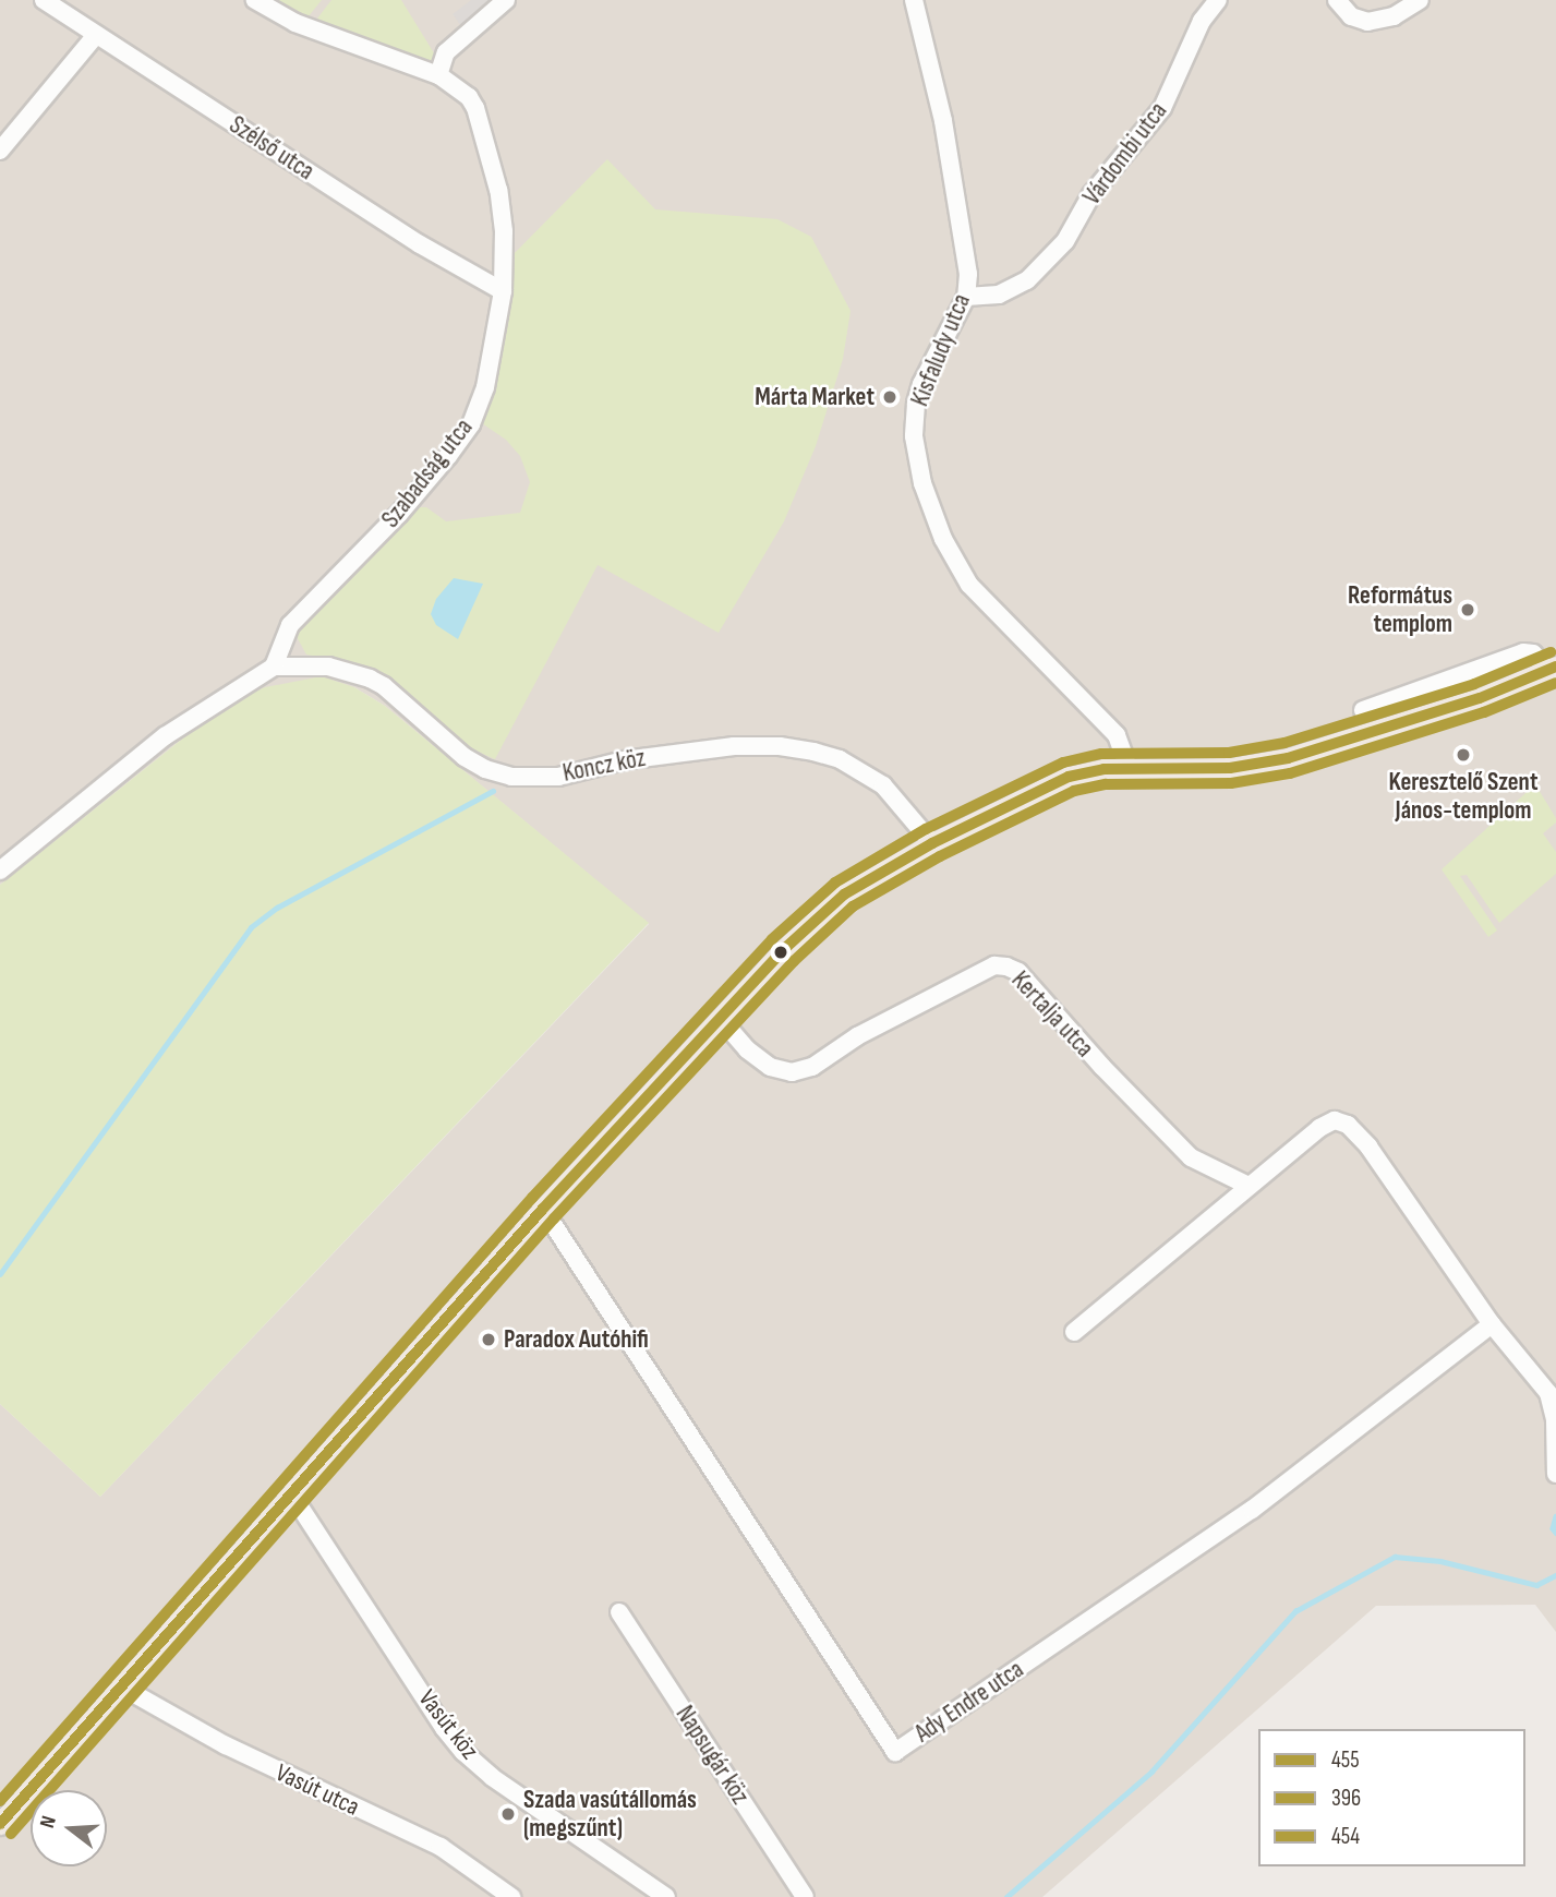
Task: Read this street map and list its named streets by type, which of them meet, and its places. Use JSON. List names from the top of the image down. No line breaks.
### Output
{"streets":{"street":["Szélső utca","Várdombi utca","Kisfaludy utca","Szabadság utca","Koncz köz","Kertalja utca","Ady Endre utca","Vasút köz","Napsugár köz","Vasút utca"]},"crossings":[["Szélső utca","Szabadság utca"],["Várdombi utca","Kisfaludy utca"],["Szabadság utca","Koncz köz"]],"places":["Márta Market","Református templom","Keresztelő Szent János-templom","Paradox Autóhifi","Szada vasútállomás (megszűnt)"],"lines":["transit line 454","transit line 455","transit line 396"],"legend":["455","396","454"],"north":"left"}
